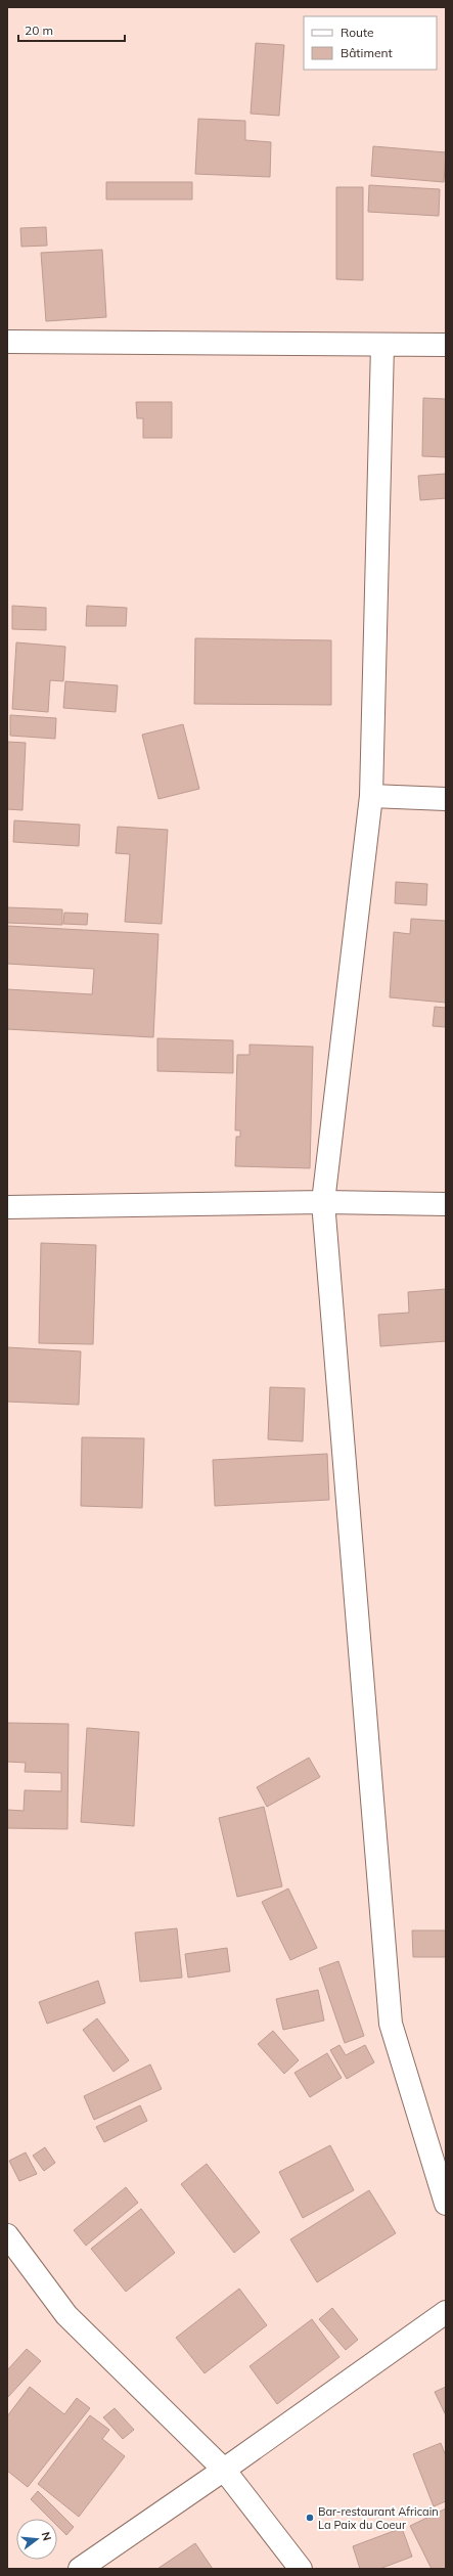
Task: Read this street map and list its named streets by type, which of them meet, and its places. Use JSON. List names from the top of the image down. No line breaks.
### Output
{"places":["Bar-restaurant Africain La Paix du Coeur"],"legend":["Route","Bâtiment"],"scale_bar":"20 m","north":"right"}
